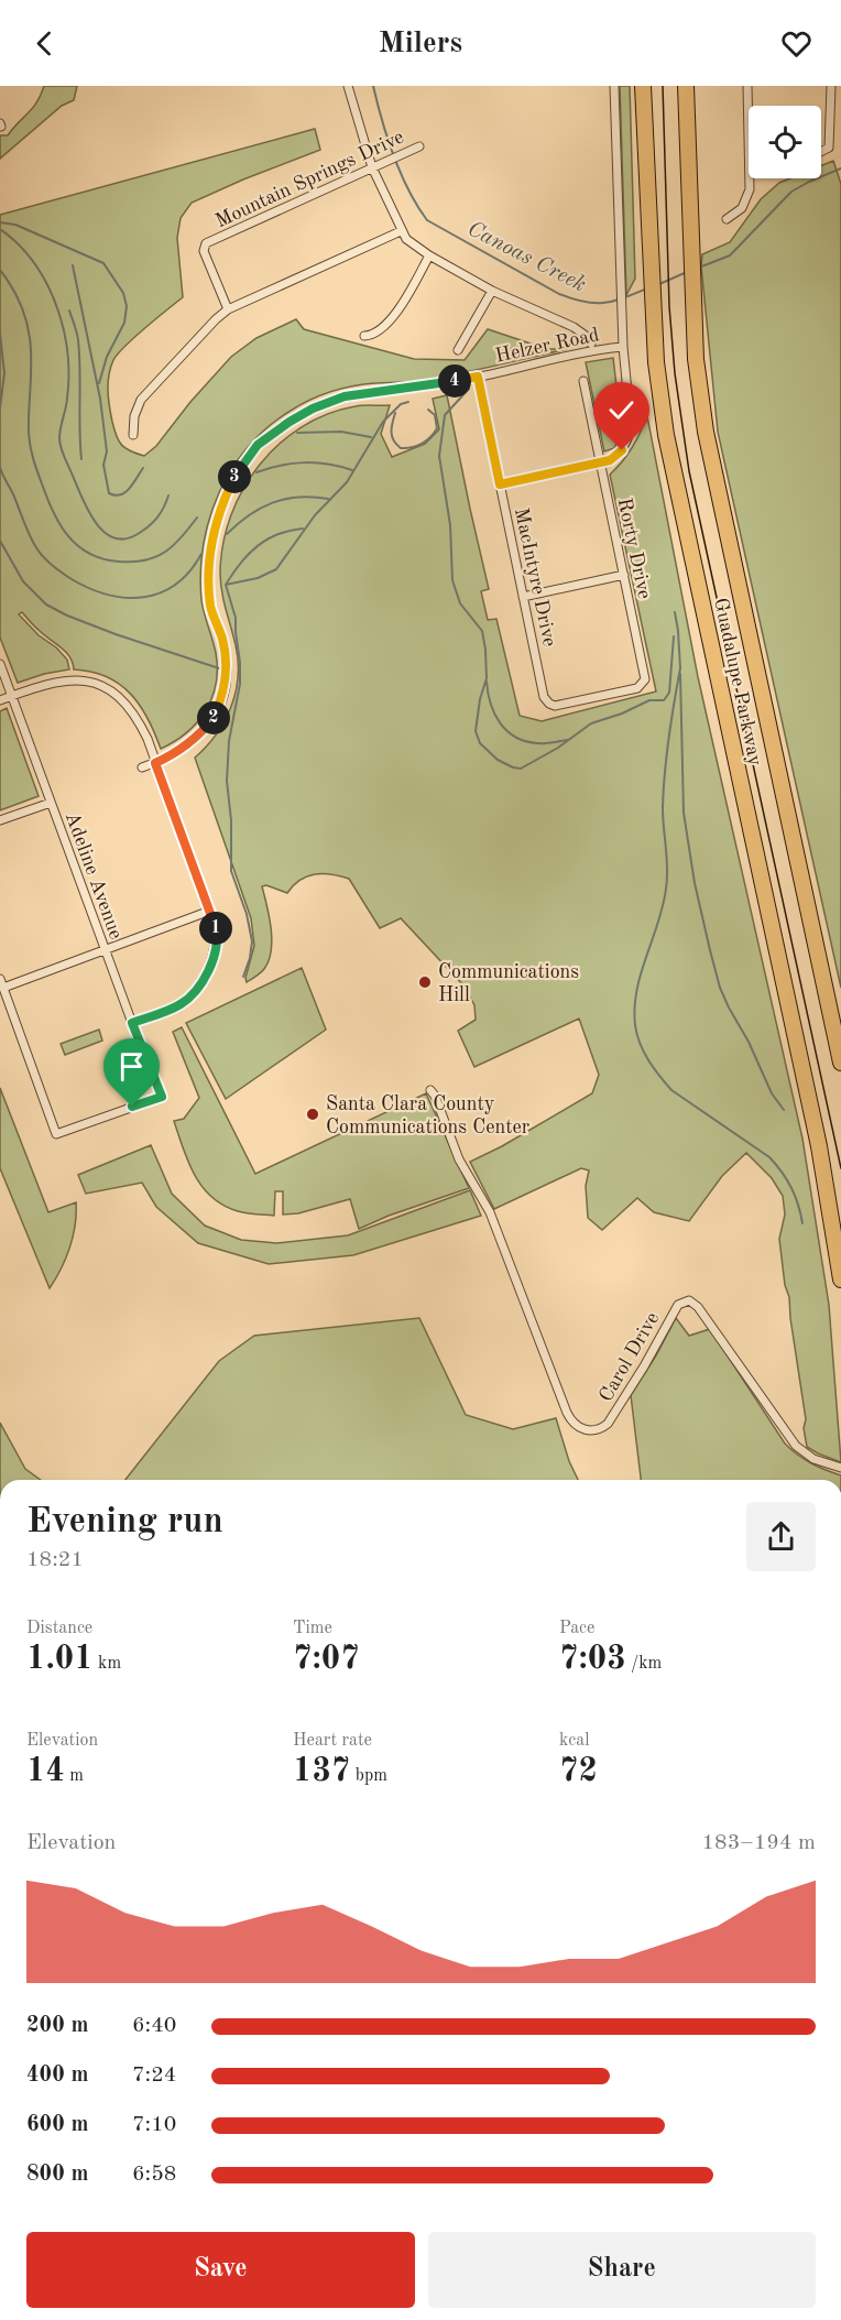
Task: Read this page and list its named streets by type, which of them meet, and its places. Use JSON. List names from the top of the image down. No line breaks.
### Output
{"streets":{"highway":["Guadalupe Parkway"],"street":["Mountain Springs Drive","Helzer Road","Rorty Drive","MacIntyre Drive","Adeline Avenue","Carol Drive"]},"crossings":[["Helzer Road","MacIntyre Drive"],["Rorty Drive","MacIntyre Drive"]],"water":["Canoas Creek"],"places":["Communications Hill","Santa Clara County Communications Center"],"page":{"header":"Milers","pins":["4","3","2","1"],"heading":["Evening run","18:21"],"stats":[["Distance","1.01 km"],["Time","7:07"],["Pace","7:03 /km"],["Elevation","14 m"],["Heart rate","137 bpm"],["kcal","72"]],"chart":["Elevation","183–194 m"],"list":[{"name":"200 m","note":"6:40"},{"name":"400 m","note":"7:24"},{"name":"600 m","note":"7:10"},{"name":"800 m","note":"6:58"}],"buttons":["Save","Share"]}}
